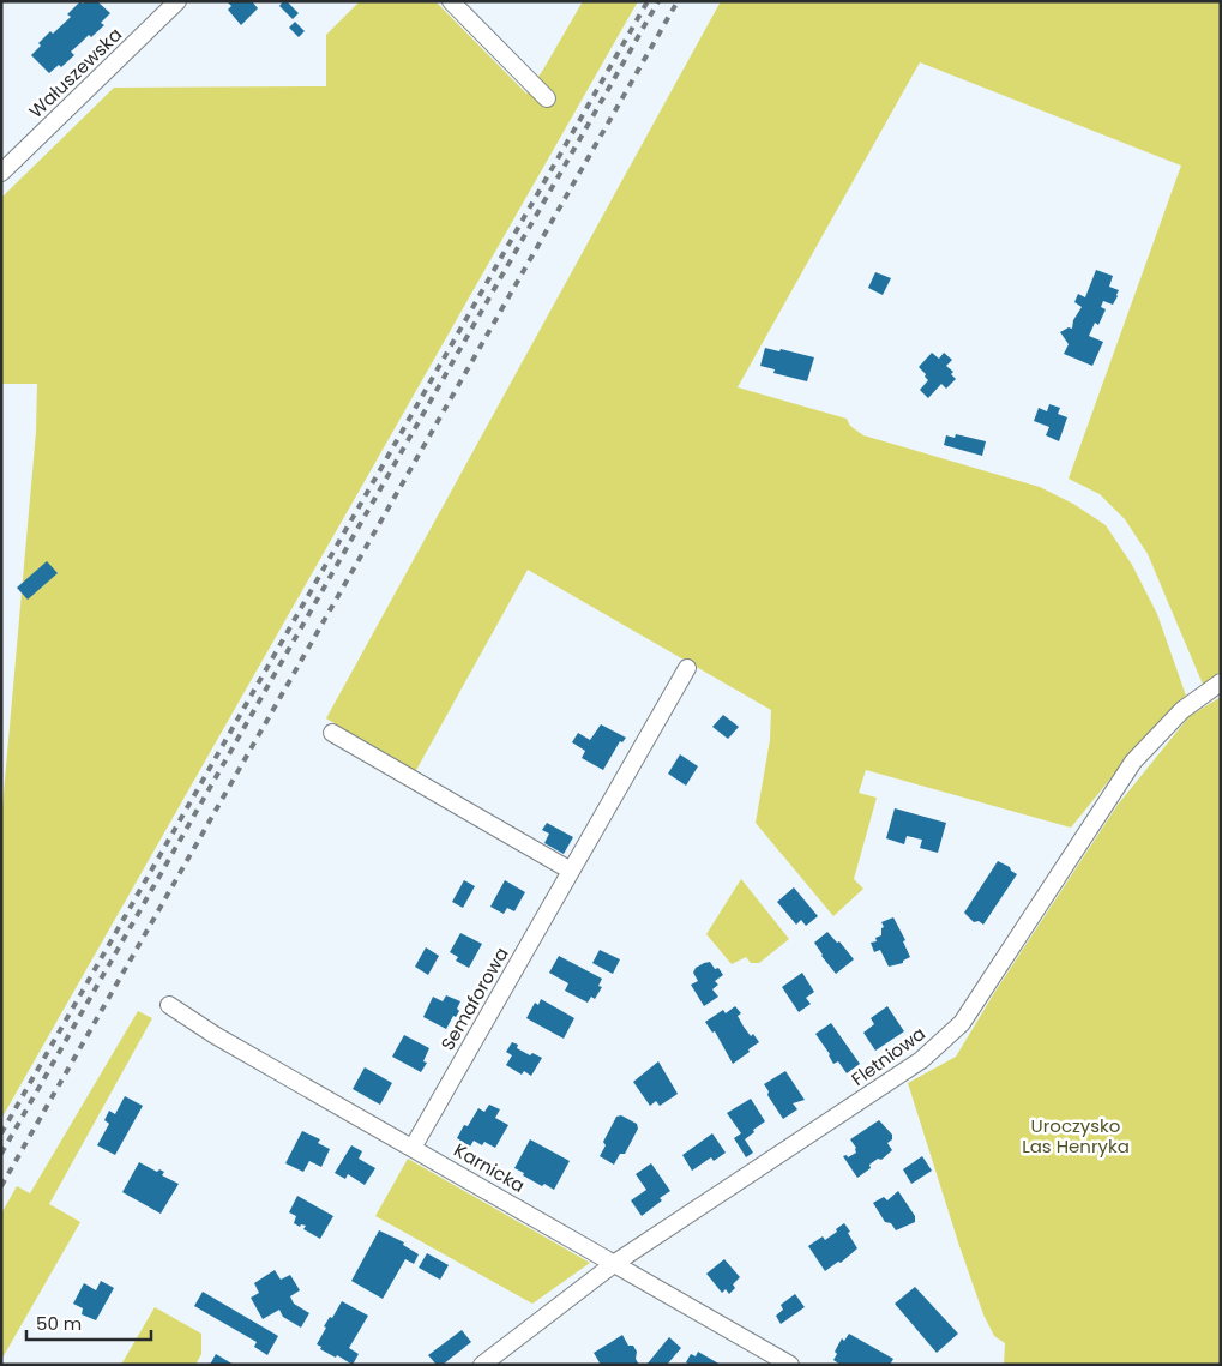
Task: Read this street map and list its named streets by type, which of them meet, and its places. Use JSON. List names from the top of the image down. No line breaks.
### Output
{"streets":{"street":["Wałuszewska","Semaforowa","Fletniowa","Karnicka"]},"crossings":[["Semaforowa","Karnicka"],["Fletniowa","Karnicka"]],"parks":["Uroczysko Las Henryka"],"scale_bar":"50 m"}
